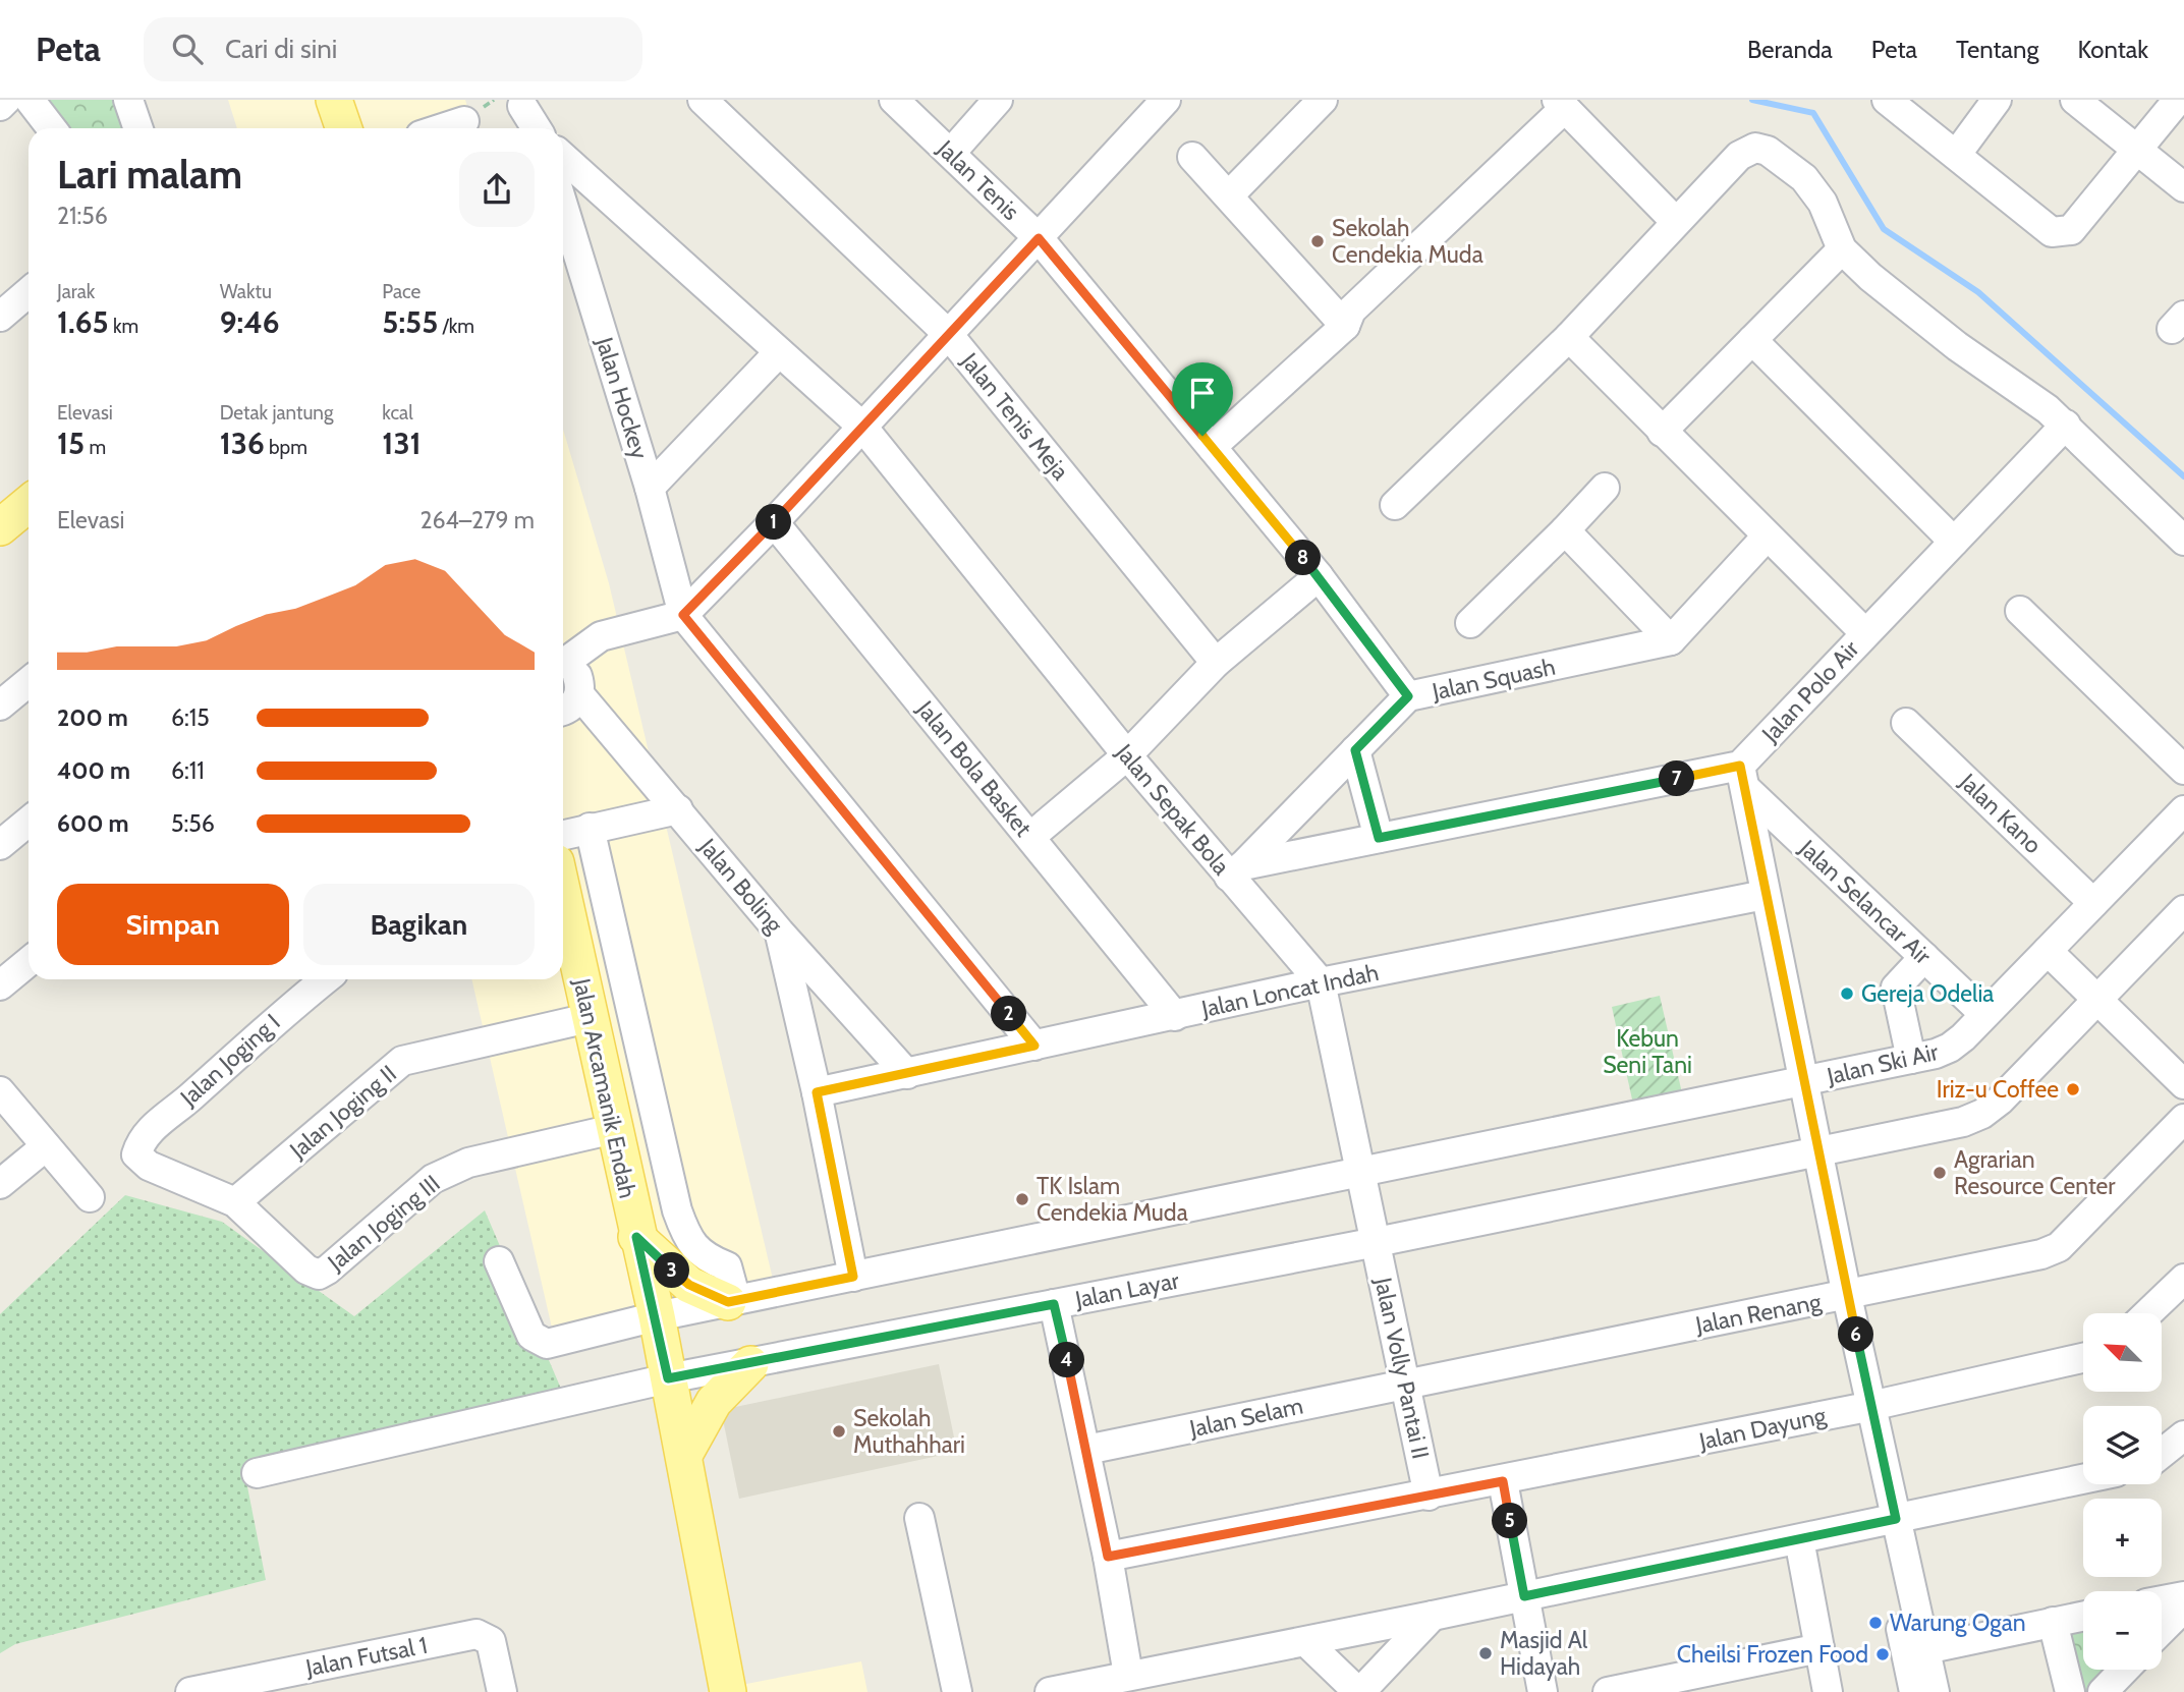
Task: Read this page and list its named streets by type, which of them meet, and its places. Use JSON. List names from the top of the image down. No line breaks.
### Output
{"streets":{"main road":["Jalan Arcamanik Endah"],"street":["Jalan Tenis","Jalan Hockey","Jalan Tenis Meja","Jalan Squash","Jalan Polo Air","Jalan Bola Basket","Jalan Sepak Bola","Jalan Kano","Jalan Boling","Jalan Selancar Air","Jalan Loncat Indah","Jalan Joging I","Jalan Ski Air","Jalan Joging II","Jalan Joging III","Jalan Layar","Jalan Renang","Jalan Volly Pantai II","Jalan Selam","Jalan Dayung","Jalan Futsal 1"]},"crossings":[["Jalan Tenis","Jalan Squash"],["Jalan Squash","Jalan Sepak Bola"],["Jalan Polo Air","Jalan Selancar Air"],["Jalan Bola Basket","Jalan Loncat Indah"],["Jalan Sepak Bola","Jalan Loncat Indah"],["Jalan Sepak Bola","Jalan Ski Air"],["Jalan Sepak Bola","Jalan Layar"],["Jalan Sepak Bola","Jalan Volly Pantai II"],["Jalan Kano","Jalan Ski Air"],["Jalan Boling","Jalan Loncat Indah"],["Jalan Selancar Air","Jalan Ski Air"],["Jalan Joging I","Jalan Joging II"],["Jalan Joging I","Jalan Joging III"],["Jalan Arcamanik Endah","Jalan Joging II"],["Jalan Arcamanik Endah","Jalan Joging III"],["Jalan Arcamanik Endah","Jalan Layar"],["Jalan Joging II","Jalan Joging III"],["Jalan Layar","Jalan Volly Pantai II"],["Jalan Renang","Jalan Volly Pantai II"],["Jalan Renang","Jalan Selam"],["Jalan Volly Pantai II","Jalan Selam"],["Jalan Volly Pantai II","Jalan Dayung"]],"parks":["Kebun Seni Tani"],"places":["Sekolah Cendekia Muda","Gereja Odelia","Iriz-u Coffee","Agrarian Resource Center","TK Islam Cendekia Muda","Sekolah Muthahhari","Warung Ogan","Masjid Al Hidayah","Cheilsi Frozen Food"],"north":"top left","page":{"header":"Peta","search":"Cari di sini","nav":["Beranda","Peta","Tentang","Kontak"],"heading":["Lari malam","21:56"],"stats":[["Jarak","1.65 km"],["Waktu","9:46"],["Pace","5:55 /km"],["Elevasi","15 m"],["Detak jantung","136 bpm"],["kcal","131"]],"chart":["Elevasi","264–279 m"],"pins":["1","8","7","2","3","6","4","5"],"list":[{"name":"200 m","note":"6:15"},{"name":"400 m","note":"6:11"},{"name":"600 m","note":"5:56"}],"buttons":["Simpan","Bagikan"],"map_buttons":["+","−"]}}
